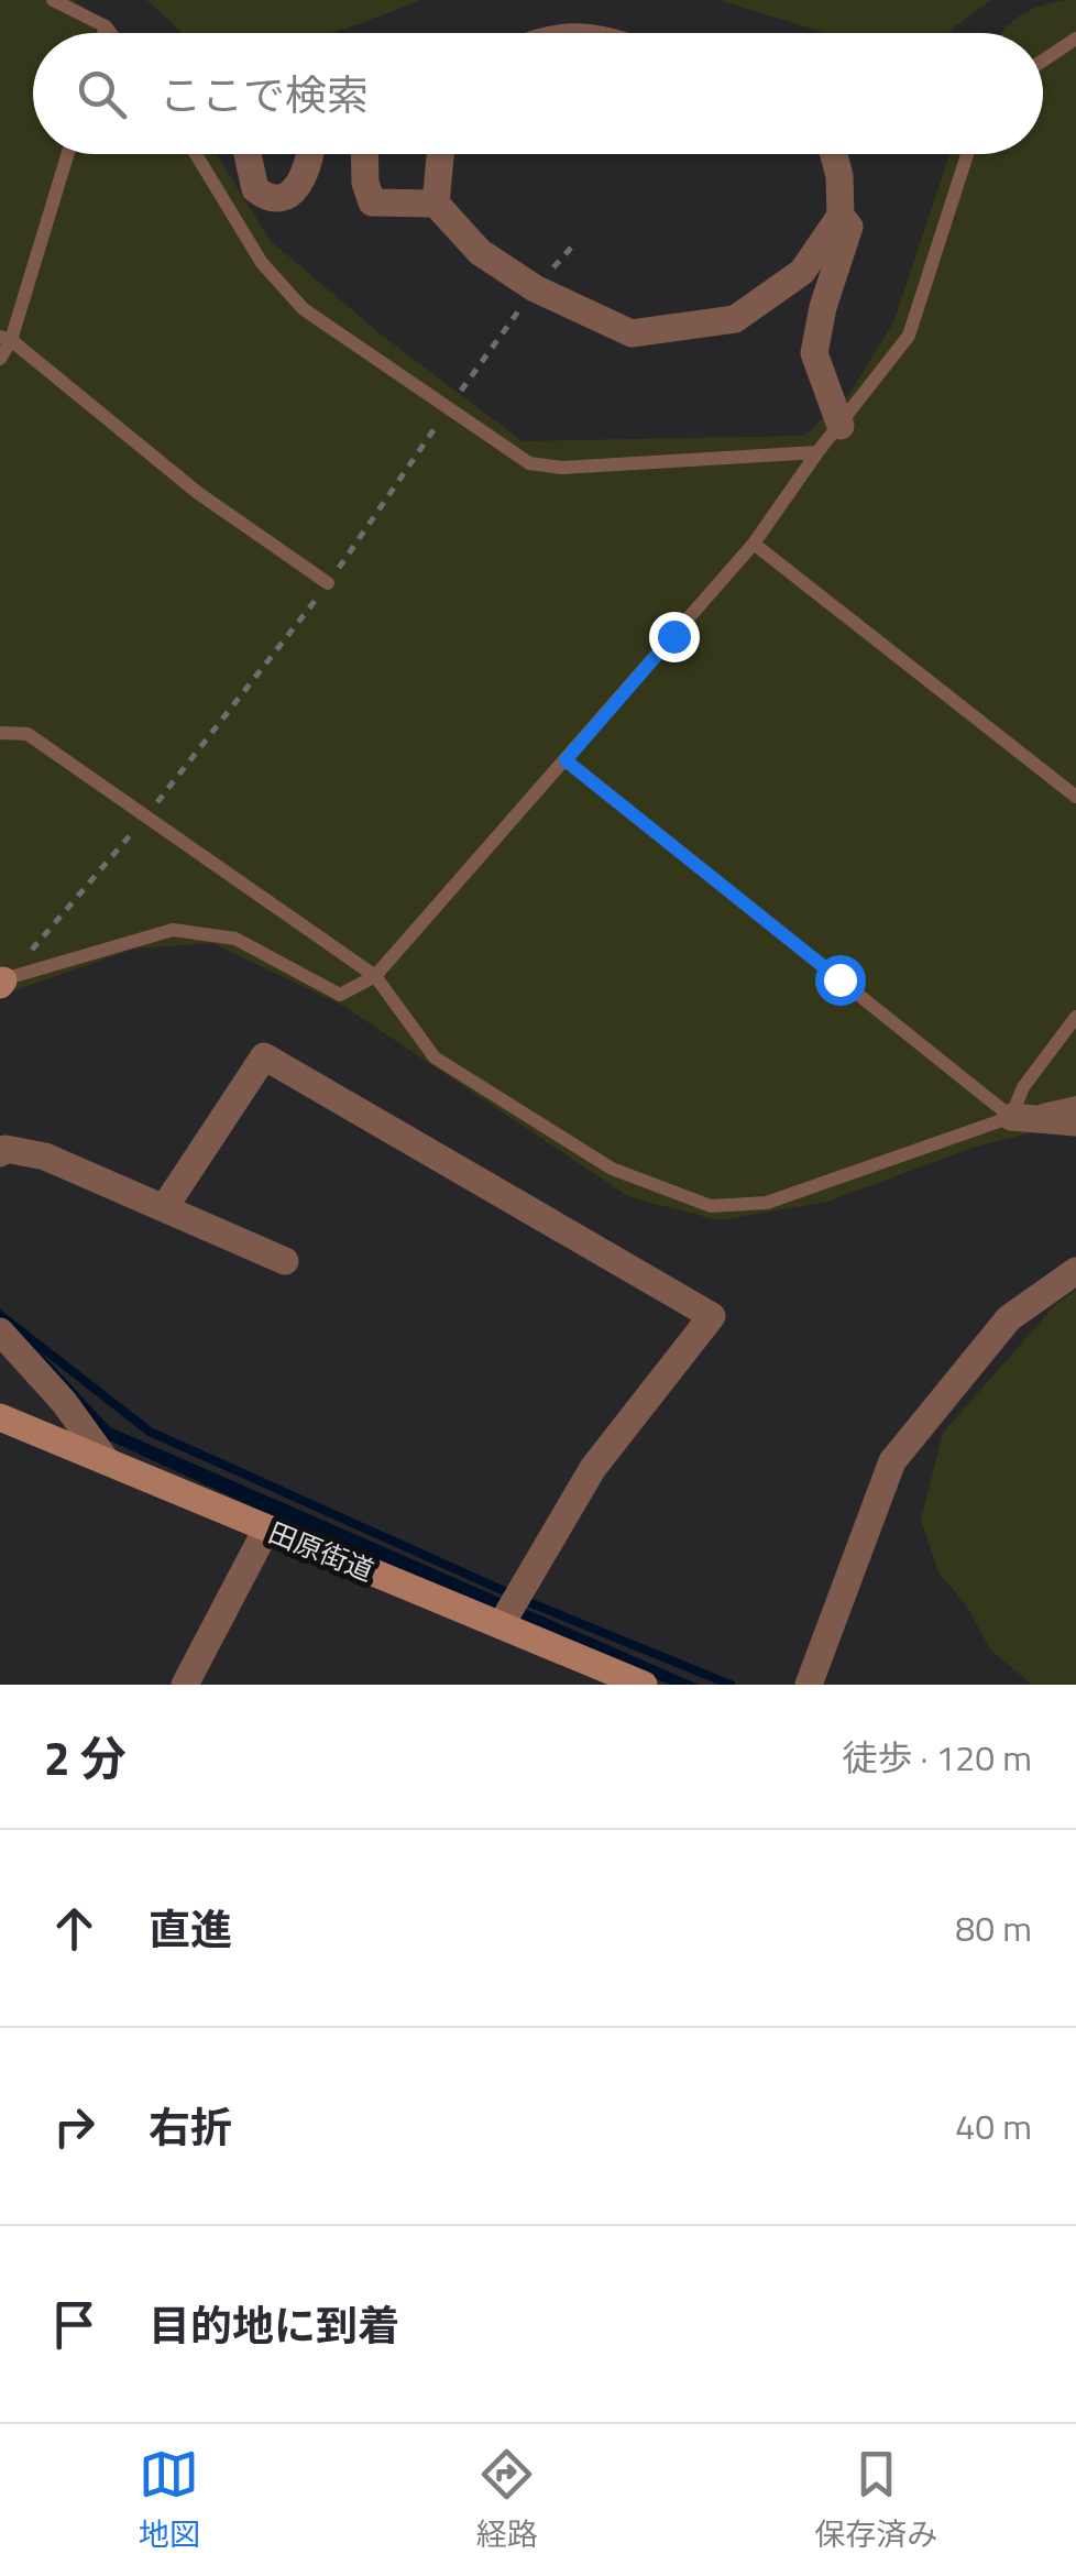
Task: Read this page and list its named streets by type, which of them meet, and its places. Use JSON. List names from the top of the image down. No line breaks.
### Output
{"streets":{"street":["田原街道"]},"page":{"search":"ここで検索","heading":["2 分","徒歩 · 120 m"],"list":[["直進","80 m"],["右折","40 m"],"目的地に到着"],"nav":["地図","経路","保存済み"]}}
